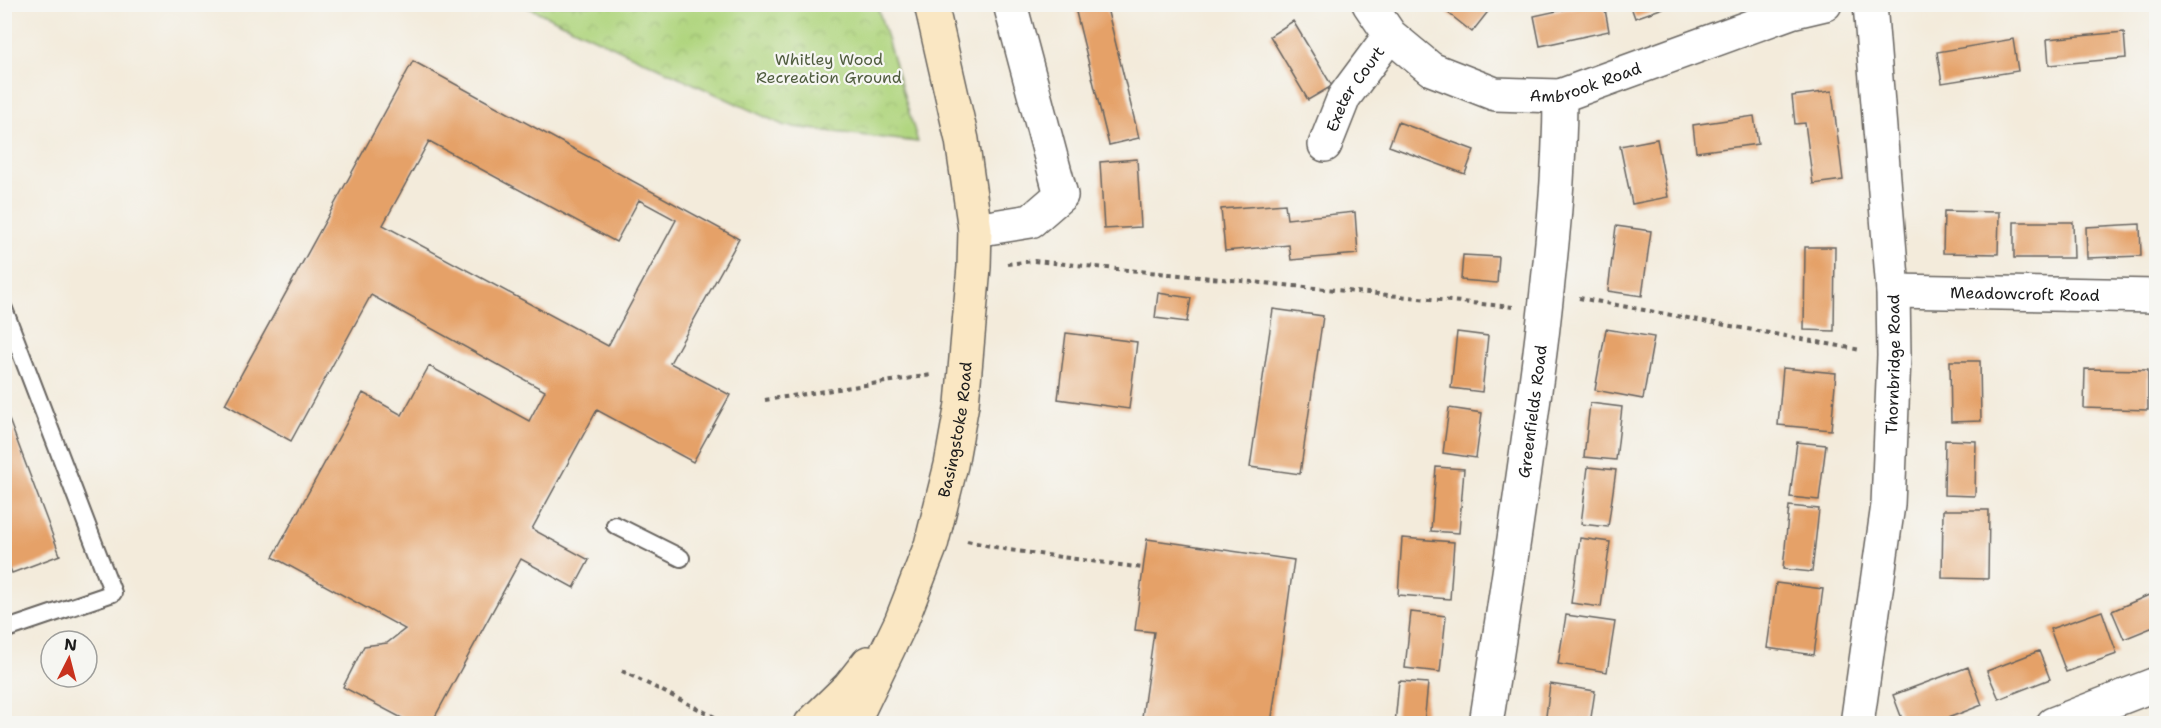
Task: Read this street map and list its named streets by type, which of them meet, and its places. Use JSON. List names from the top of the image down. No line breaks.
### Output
{"streets":{"main road":["Basingstoke Road"],"street":["Ambrook Road","Exeter Court","Meadowcroft Road","Thornbridge Road","Greenfields Road"]},"crossings":[["Ambrook Road","Exeter Court"],["Ambrook Road","Greenfields Road"],["Meadowcroft Road","Thornbridge Road"]],"parks":["Whitley Wood Recreation Ground"],"north":"top"}
